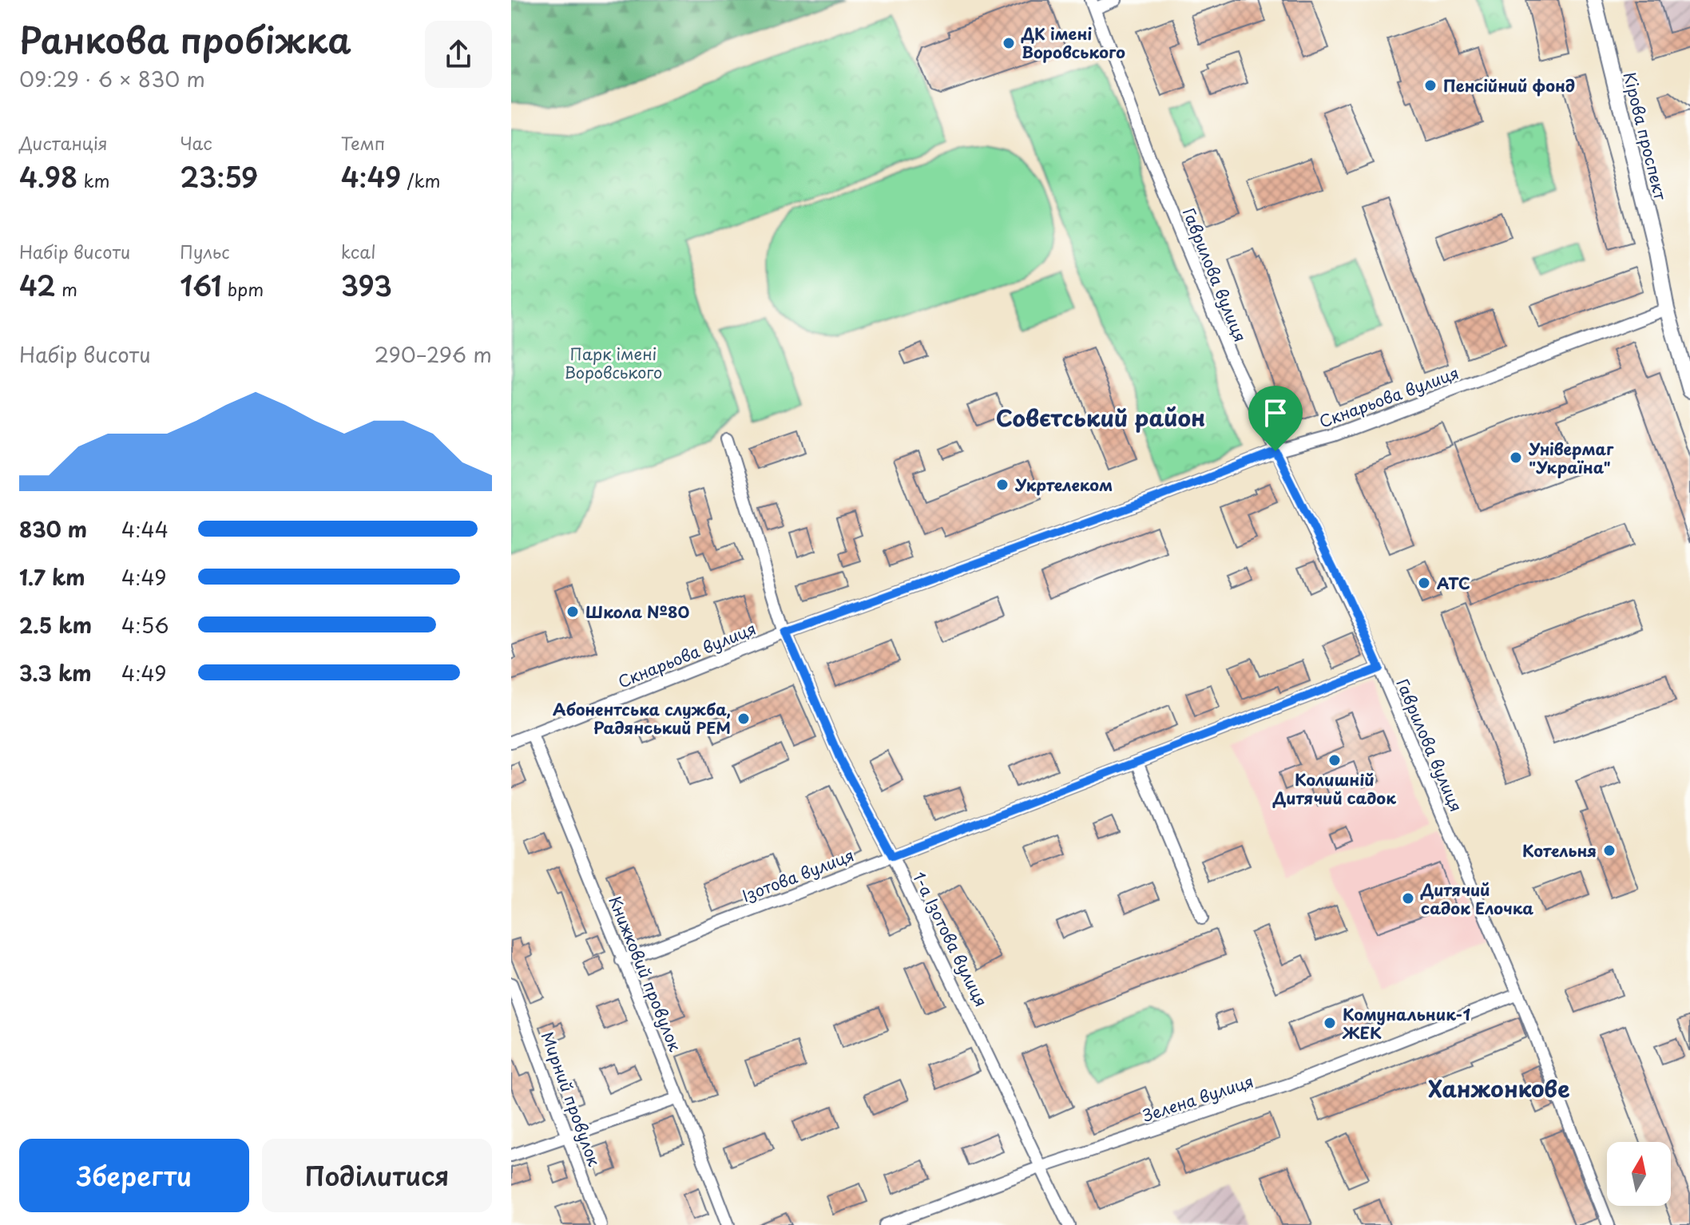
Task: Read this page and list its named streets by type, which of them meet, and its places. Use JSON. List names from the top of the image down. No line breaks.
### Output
{"streets":{"street":["Кірова проспект","Гаврилова вулиця","Скнарьова вулиця","Ізотова вулиця","1-а Ізотова вулиця","Книжковий провулок","Зелена вулиця","Мирний провулок"]},"crossings":[["Кірова проспект","Скнарьова вулиця"],["Гаврилова вулиця","Скнарьова вулиця"],["Гаврилова вулиця","Ізотова вулиця"],["Гаврилова вулиця","Зелена вулиця"],["Скнарьова вулиця","1-а Ізотова вулиця"],["Скнарьова вулиця","Книжковий провулок"],["Ізотова вулиця","1-а Ізотова вулиця"],["Ізотова вулиця","Книжковий провулок"],["1-а Ізотова вулиця","Зелена вулиця"]],"districts":["Совєтський район","Ханжонкове"],"parks":["Парк імені Воровського"],"places":["ДК імені Воровського","Пенсійний фонд","Універмаг \"Україна\"","Укртелеком","АТС","Школа №80","Абонентська служба, Радянський РЕМ","Колишній Дитячий садок","Котельня","Дитячий садок Елочка","Комунальник-1 ЖЕК"],"north":"top","page":{"heading":["Ранкова пробіжка","09:29 · 6 × 830 m"],"stats":[["Дистанція","4.98 km"],["Час","23:59"],["Темп","4:49 /km"],["Набір висоти","42 m"],["Пульс","161 bpm"],["kcal","393"]],"chart":["Набір висоти","290–296 m"],"list":[{"name":"830 m","note":"4:44"},{"name":"1.7 km","note":"4:49"},{"name":"2.5 km","note":"4:56"},{"name":"3.3 km","note":"4:49"}],"buttons":["Зберегти","Поділитися"]}}
